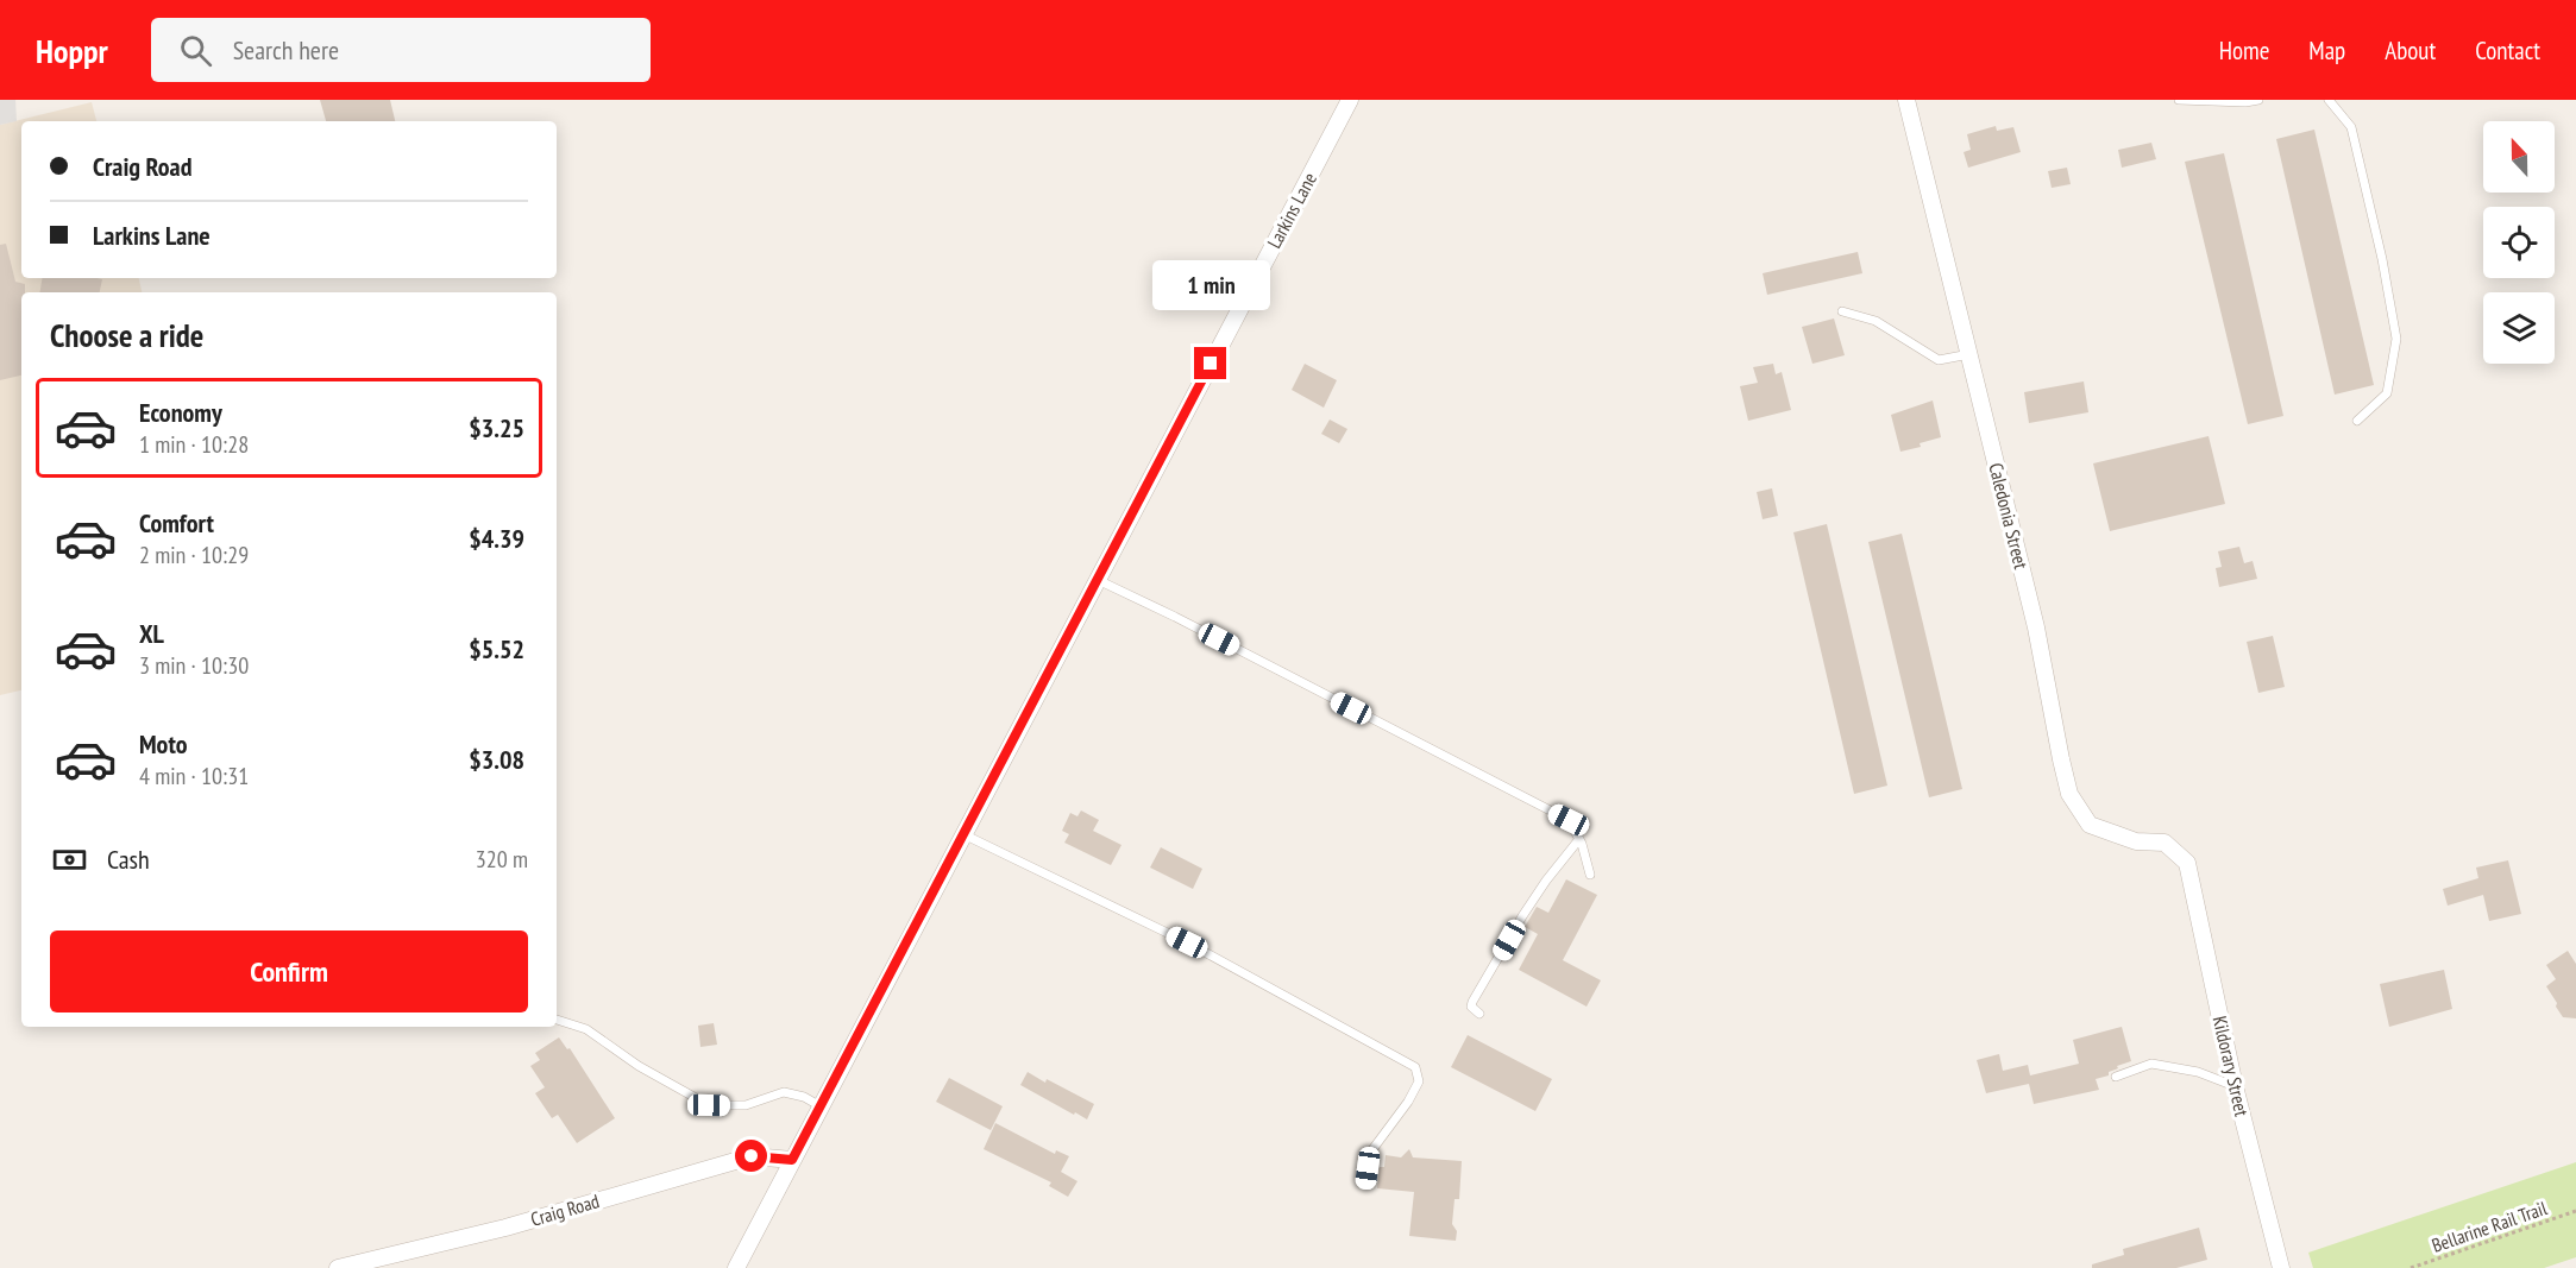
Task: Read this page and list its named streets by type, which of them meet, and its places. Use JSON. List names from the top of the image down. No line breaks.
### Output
{"streets":{"street":["Larkins Lane","Caledonia Street","Kildorary Street","Craig Road"],"path":["Bellarine Rail Trail"]},"crossings":[["Larkins Lane","Craig Road"],["Caledonia Street","Kildorary Street"]],"north":"top","page":{"header":"Hoppr","search":"Search here","nav":["Home","Map","About","Contact"],"banner":["Craig Road","Larkins Lane"],"bubble":"1 min","heading":"Choose a ride","list":[{"name":"Economy","note":"1 min · 10:28","value":"$3.25"},{"name":"Comfort","note":"2 min · 10:29","value":"$4.39"},{"name":"XL","note":"3 min · 10:30","value":"$5.52"},{"name":"Moto","note":"4 min · 10:31","value":"$3.08"}],"pay":["Cash","320 m"],"buttons":"Confirm"}}
